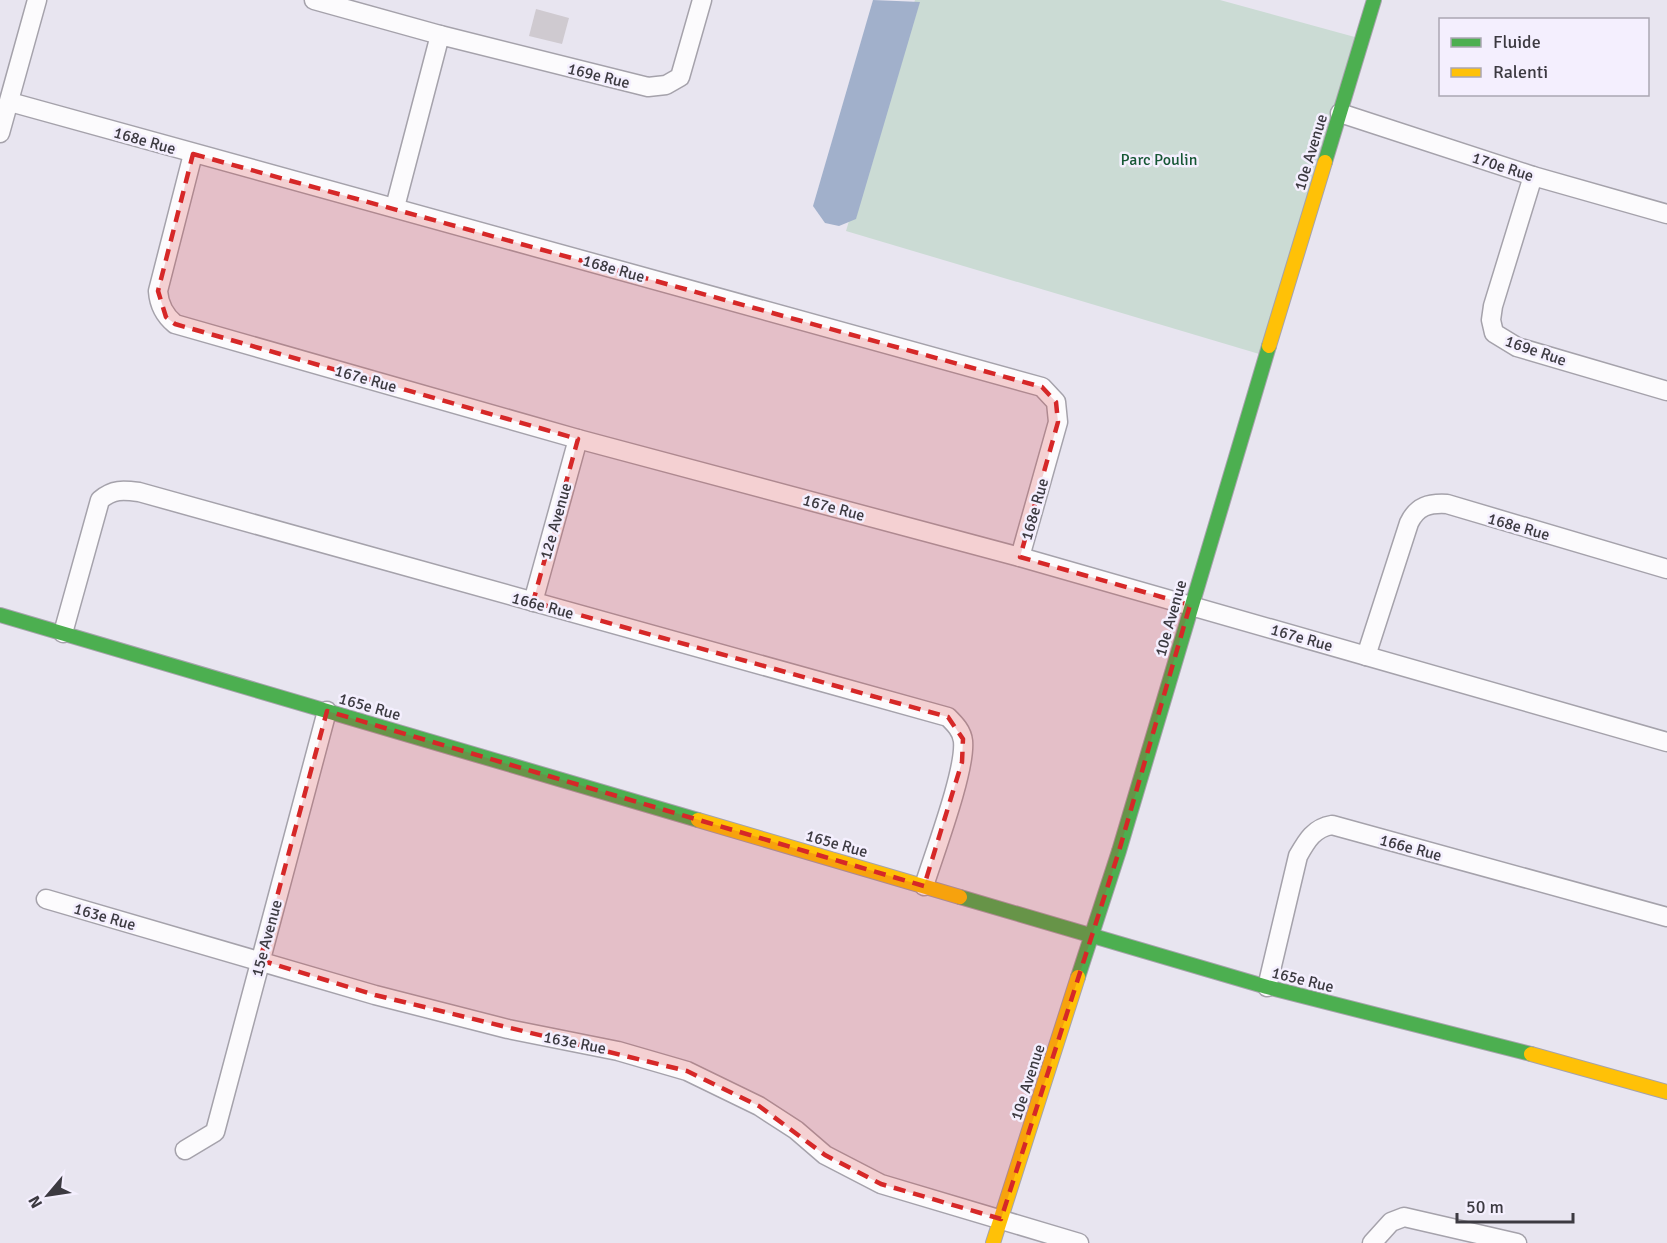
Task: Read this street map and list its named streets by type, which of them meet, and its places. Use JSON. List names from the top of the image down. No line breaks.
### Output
{"streets":{"street":["169e Rue","168e Rue","10e Avenue","170e Rue","167e Rue","12e Avenue","166e Rue","165e Rue","163e Rue","15e Avenue"]},"crossings":[["169e Rue","170e Rue"],["168e Rue","167e Rue"],["10e Avenue","170e Rue"],["10e Avenue","167e Rue"],["10e Avenue","165e Rue"],["10e Avenue","163e Rue"],["167e Rue","12e Avenue"],["12e Avenue","166e Rue"],["166e Rue","165e Rue"],["165e Rue","15e Avenue"],["163e Rue","15e Avenue"]],"parks":["Parc Poulin"],"legend":["Fluide","Ralenti"],"scale_bar":"50 m","north":"bottom left"}
